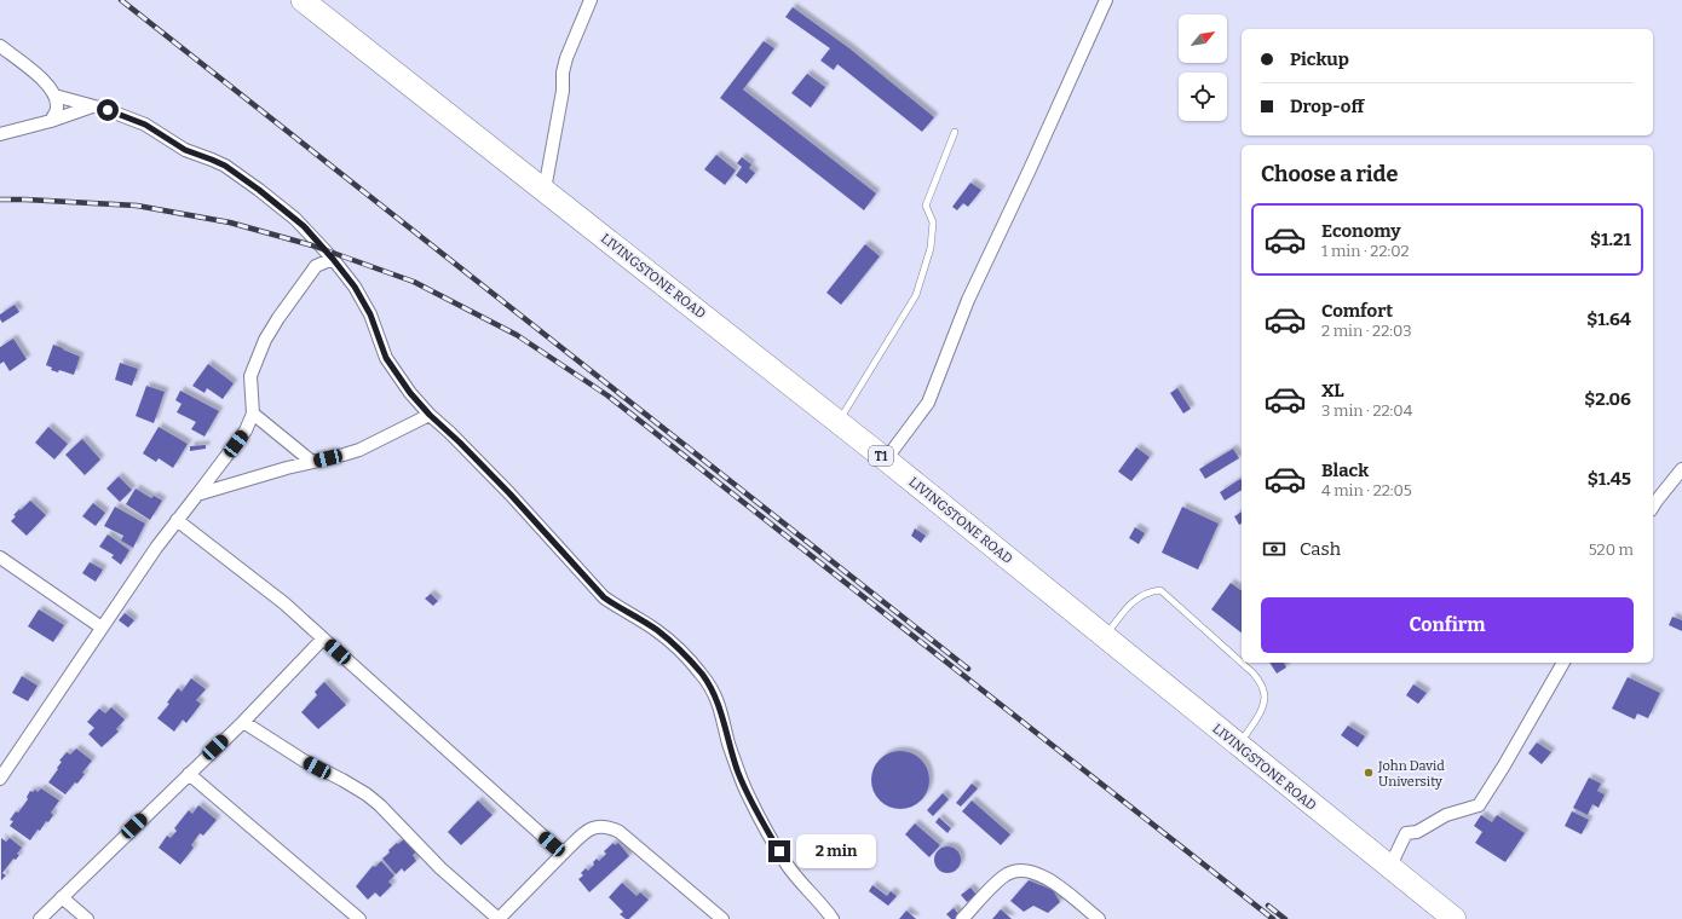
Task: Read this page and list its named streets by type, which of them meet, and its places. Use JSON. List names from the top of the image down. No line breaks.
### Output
{"streets":{"highway":["LIVINGSTONE ROAD","T1"]},"places":["John David University"],"north":"top right","page":{"banner":["Pickup","Drop-off"],"heading":"Choose a ride","list":[{"name":"Economy","note":"1 min · 22:02","value":"$1.21"},{"name":"Comfort","note":"2 min · 22:03","value":"$1.64"},{"name":"XL","note":"3 min · 22:04","value":"$2.06"},{"name":"Black","note":"4 min · 22:05","value":"$1.45"}],"pay":["Cash","520 m"],"buttons":"Confirm","bubble":"2 min"}}
